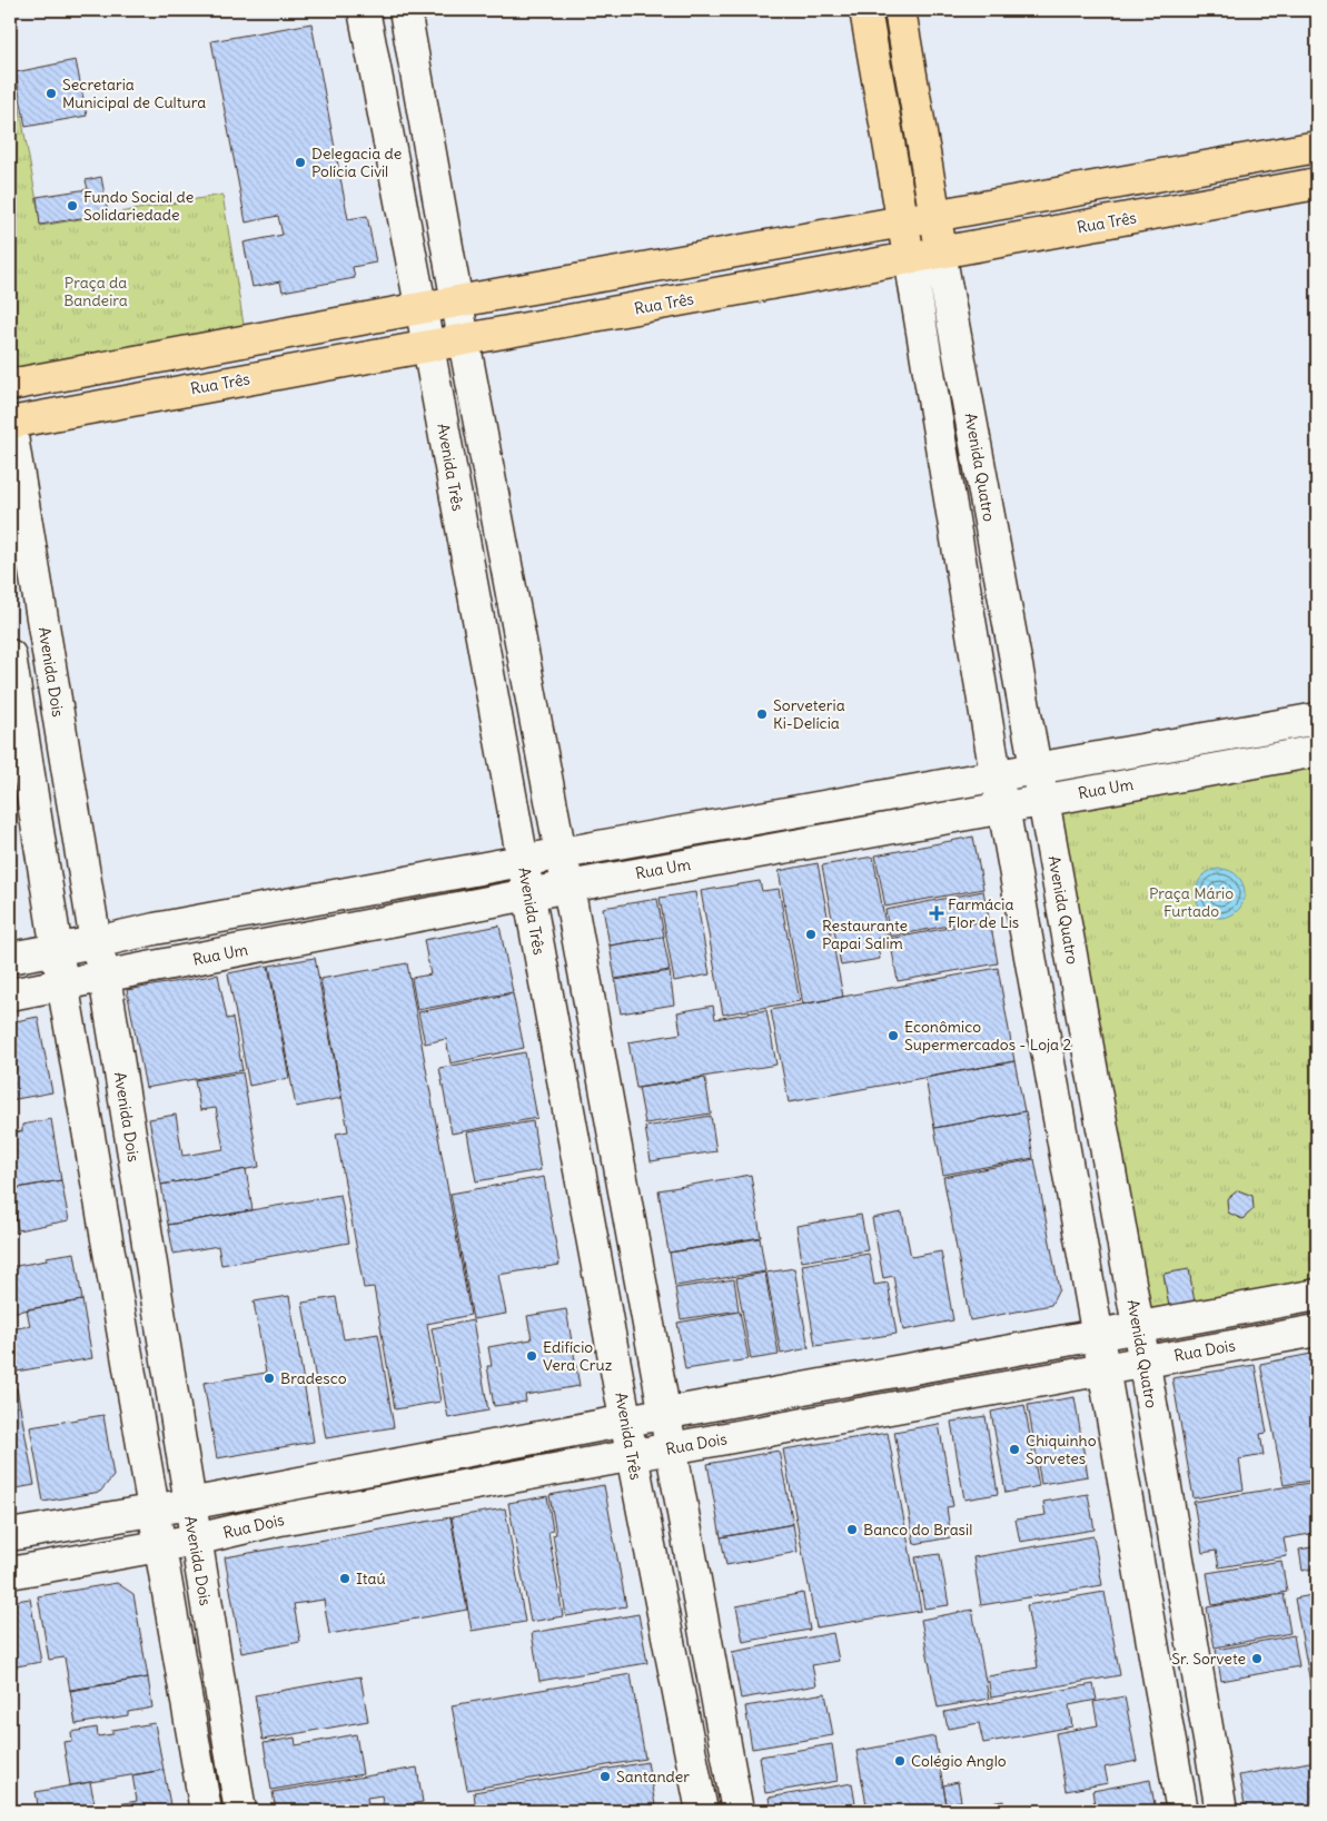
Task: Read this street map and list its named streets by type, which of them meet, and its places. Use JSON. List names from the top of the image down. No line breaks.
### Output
{"streets":{"main road":["Rua Três","Avenida Quatro"],"street":["Avenida Três","Avenida Dois","Rua Um","Rua Dois"]},"crossings":[["Rua Três","Avenida Três"],["Rua Três","Avenida Quatro"],["Rua Três","Avenida Dois"],["Avenida Três","Rua Um"],["Avenida Três","Rua Dois"],["Avenida Quatro","Rua Um"],["Avenida Quatro","Rua Dois"],["Avenida Dois","Rua Um"],["Avenida Dois","Rua Dois"]],"parks":["Praça da Bandeira","Praça Mário Furtado"],"places":{"other":["Secretaria Municipal de Cultura","Delegacia de Polícia Civil","Fundo Social de Solidariedade","Sorveteria Ki-Delícia","Restaurante Papai Salim","Econômico Supermercados - Loja 2","Edifício Vera Cruz","Bradesco","Chiquinho Sorvetes","Banco do Brasil","Itaú","Sr. Sorvete","Colégio Anglo","Santander"],"health":["Farmácia Flor de Lis"]}}
